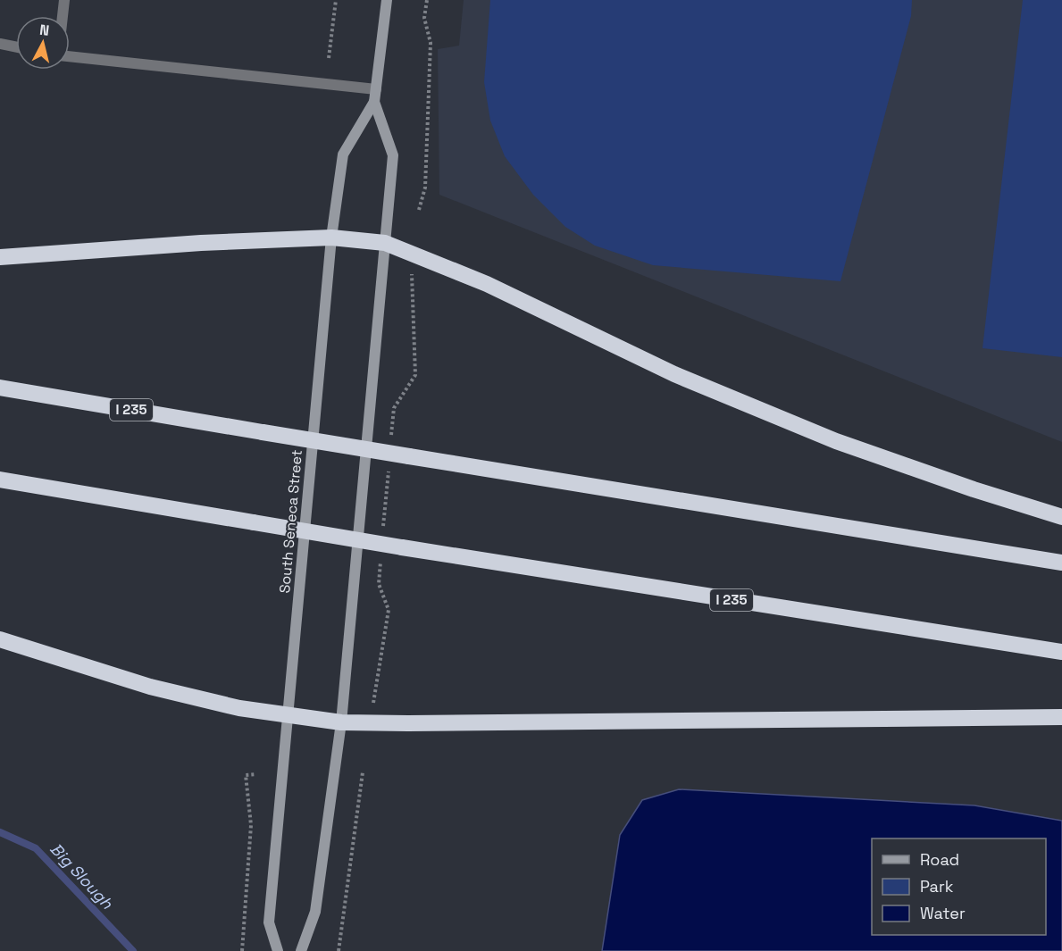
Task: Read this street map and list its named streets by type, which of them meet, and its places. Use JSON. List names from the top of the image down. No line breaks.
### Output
{"streets":{"highway":["I 235"],"street":["South Seneca Street"]},"water":["Big Slough"],"legend":["Road","Park","Water"],"north":"top"}
